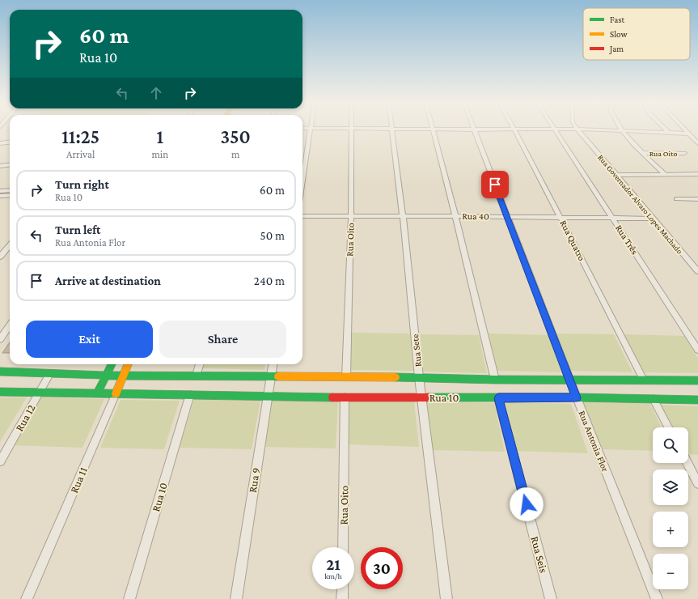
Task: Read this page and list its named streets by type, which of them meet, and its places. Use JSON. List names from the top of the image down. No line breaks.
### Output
{"streets":{"street":["Rua Oito","Rua Governador Alvaro Lopes Machado","Rua 40","Rua Três","Rua Quatro","Rua Sete","Rua 10","Rua 12","Rua Antonia Flor","Rua 11","Rua 9","Rua Seis"]},"crossings":[["Rua Oito","Rua 40"],["Rua Oito","Rua 10"],["Rua Governador Alvaro Lopes Machado","Rua 40"],["Rua 40","Rua Três"],["Rua 40","Rua Quatro"],["Rua 40","Rua Sete"],["Rua 40","Rua Antonia Flor"],["Rua Quatro","Rua 10"],["Rua Sete","Rua 10"],["Rua 10","Rua 12"],["Rua 10","Rua Antonia Flor"],["Rua 10","Rua 11"],["Rua 10","Rua 9"],["Rua 10","Rua Seis"]],"legend":["Fast","Slow","Jam"],"page":{"turn":["60 m","Rua 10"],"eta":["11:25","Arrival","1","min","350","m"],"list":[{"name":"Turn right","note":"Rua 10","value":"60 m"},{"name":"Turn left","note":"Rua Antonia Flor","value":"50 m"},{"name":"Arrive at destination","value":"240 m"}],"buttons":["Exit","Share"],"map_buttons":["+","−"],"speed":"21 km/h","limit":"30"}}
